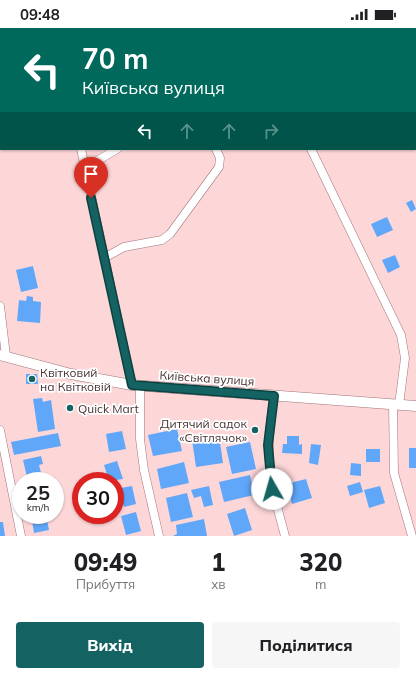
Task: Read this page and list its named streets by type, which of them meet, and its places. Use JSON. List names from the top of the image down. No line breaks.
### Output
{"streets":{"street":["Київська вулиця"]},"places":["Квітковий на Квітковій","Quick Mart","Дитячий садок «Світлячок»"],"page":{"status":"09:48","turn":["70 m","Київська вулиця"],"speed":"25 km/h","limit":"30","eta":["09:49","Прибуття","1","хв","320","m"],"buttons":["Вихід","Поділитися"]}}
